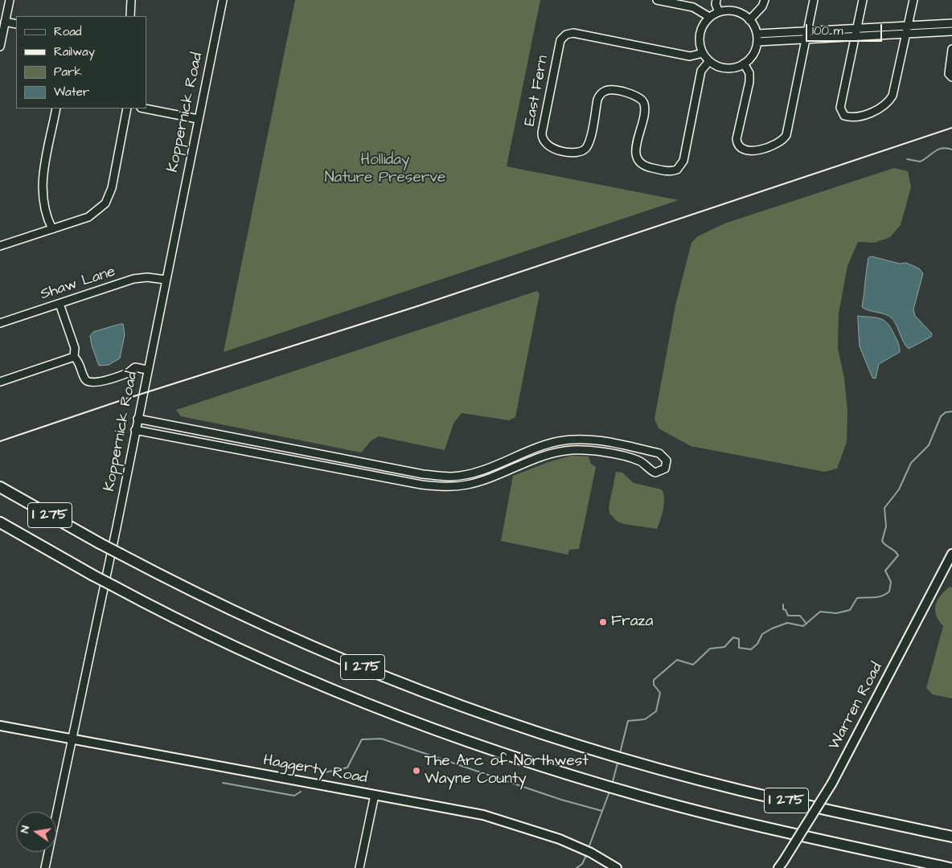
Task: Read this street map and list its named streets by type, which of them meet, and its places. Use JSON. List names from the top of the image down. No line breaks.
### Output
{"streets":{"highway":["I 275"],"main road":["Warren Road","Haggerty Road"],"street":["East Fern","Koppernick Road","Shaw Lane"]},"crossings":[["Koppernick Road","Shaw Lane"],["Koppernick Road","Haggerty Road"]],"parks":["Holliday Nature Preserve"],"places":["Fraza","The Arc of Northwest Wayne County"],"legend":["Road","Railway","Park","Water"],"scale_bar":"100 m","north":"left"}
